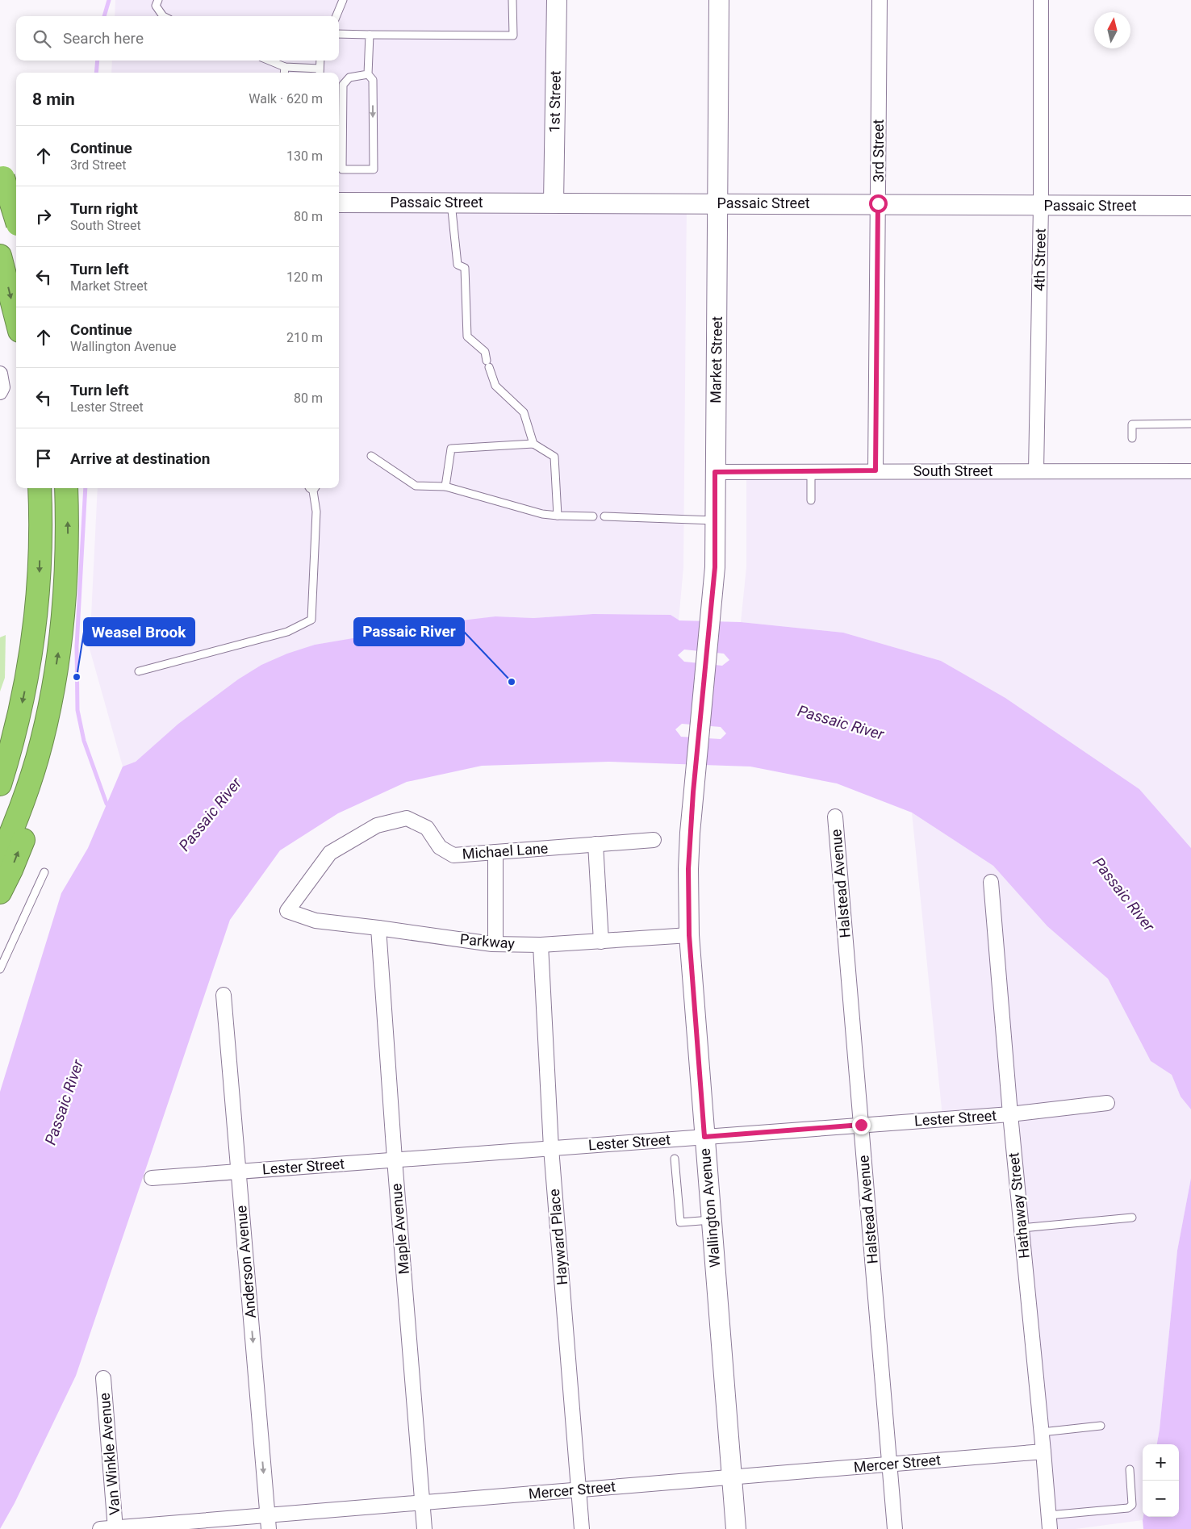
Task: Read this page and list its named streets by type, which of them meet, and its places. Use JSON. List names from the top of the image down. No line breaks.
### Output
{"streets":{"street":["1st Street","3rd Street","Passaic Street","4th Street","Market Street","South Street","Michael Lane","Halstead Avenue","Parkway","Lester Street","Hathaway Street","Wallington Avenue","Maple Avenue","Hayward Place","Anderson Avenue","Van Winkle Avenue","Mercer Street"]},"crossings":[["1st Street","Passaic Street"],["3rd Street","Passaic Street"],["3rd Street","South Street"],["Passaic Street","4th Street"],["Passaic Street","Market Street"],["4th Street","South Street"],["Market Street","South Street"],["Market Street","Wallington Avenue"],["Michael Lane","Parkway"],["Halstead Avenue","Lester Street"],["Halstead Avenue","Mercer Street"],["Parkway","Wallington Avenue"],["Parkway","Maple Avenue"],["Parkway","Hayward Place"],["Lester Street","Hathaway Street"],["Lester Street","Wallington Avenue"],["Lester Street","Maple Avenue"],["Lester Street","Hayward Place"],["Lester Street","Anderson Avenue"],["Hathaway Street","Mercer Street"],["Wallington Avenue","Mercer Street"],["Maple Avenue","Mercer Street"],["Hayward Place","Mercer Street"],["Anderson Avenue","Mercer Street"],["Van Winkle Avenue","Mercer Street"]],"one_way":["Anderson Avenue"],"water":["Passaic River"],"places":["Weasel Brook","Passaic River"],"north":"top","page":{"search":"Search here","heading":["8 min","Walk · 620 m"],"list":[["Continue","3rd Street","130 m"],["Turn right","South Street","80 m"],["Turn left","Market Street","120 m"],["Continue","Wallington Avenue","210 m"],["Turn left","Lester Street","80 m"],"Arrive at destination"],"map_buttons":["+","−"]}}
